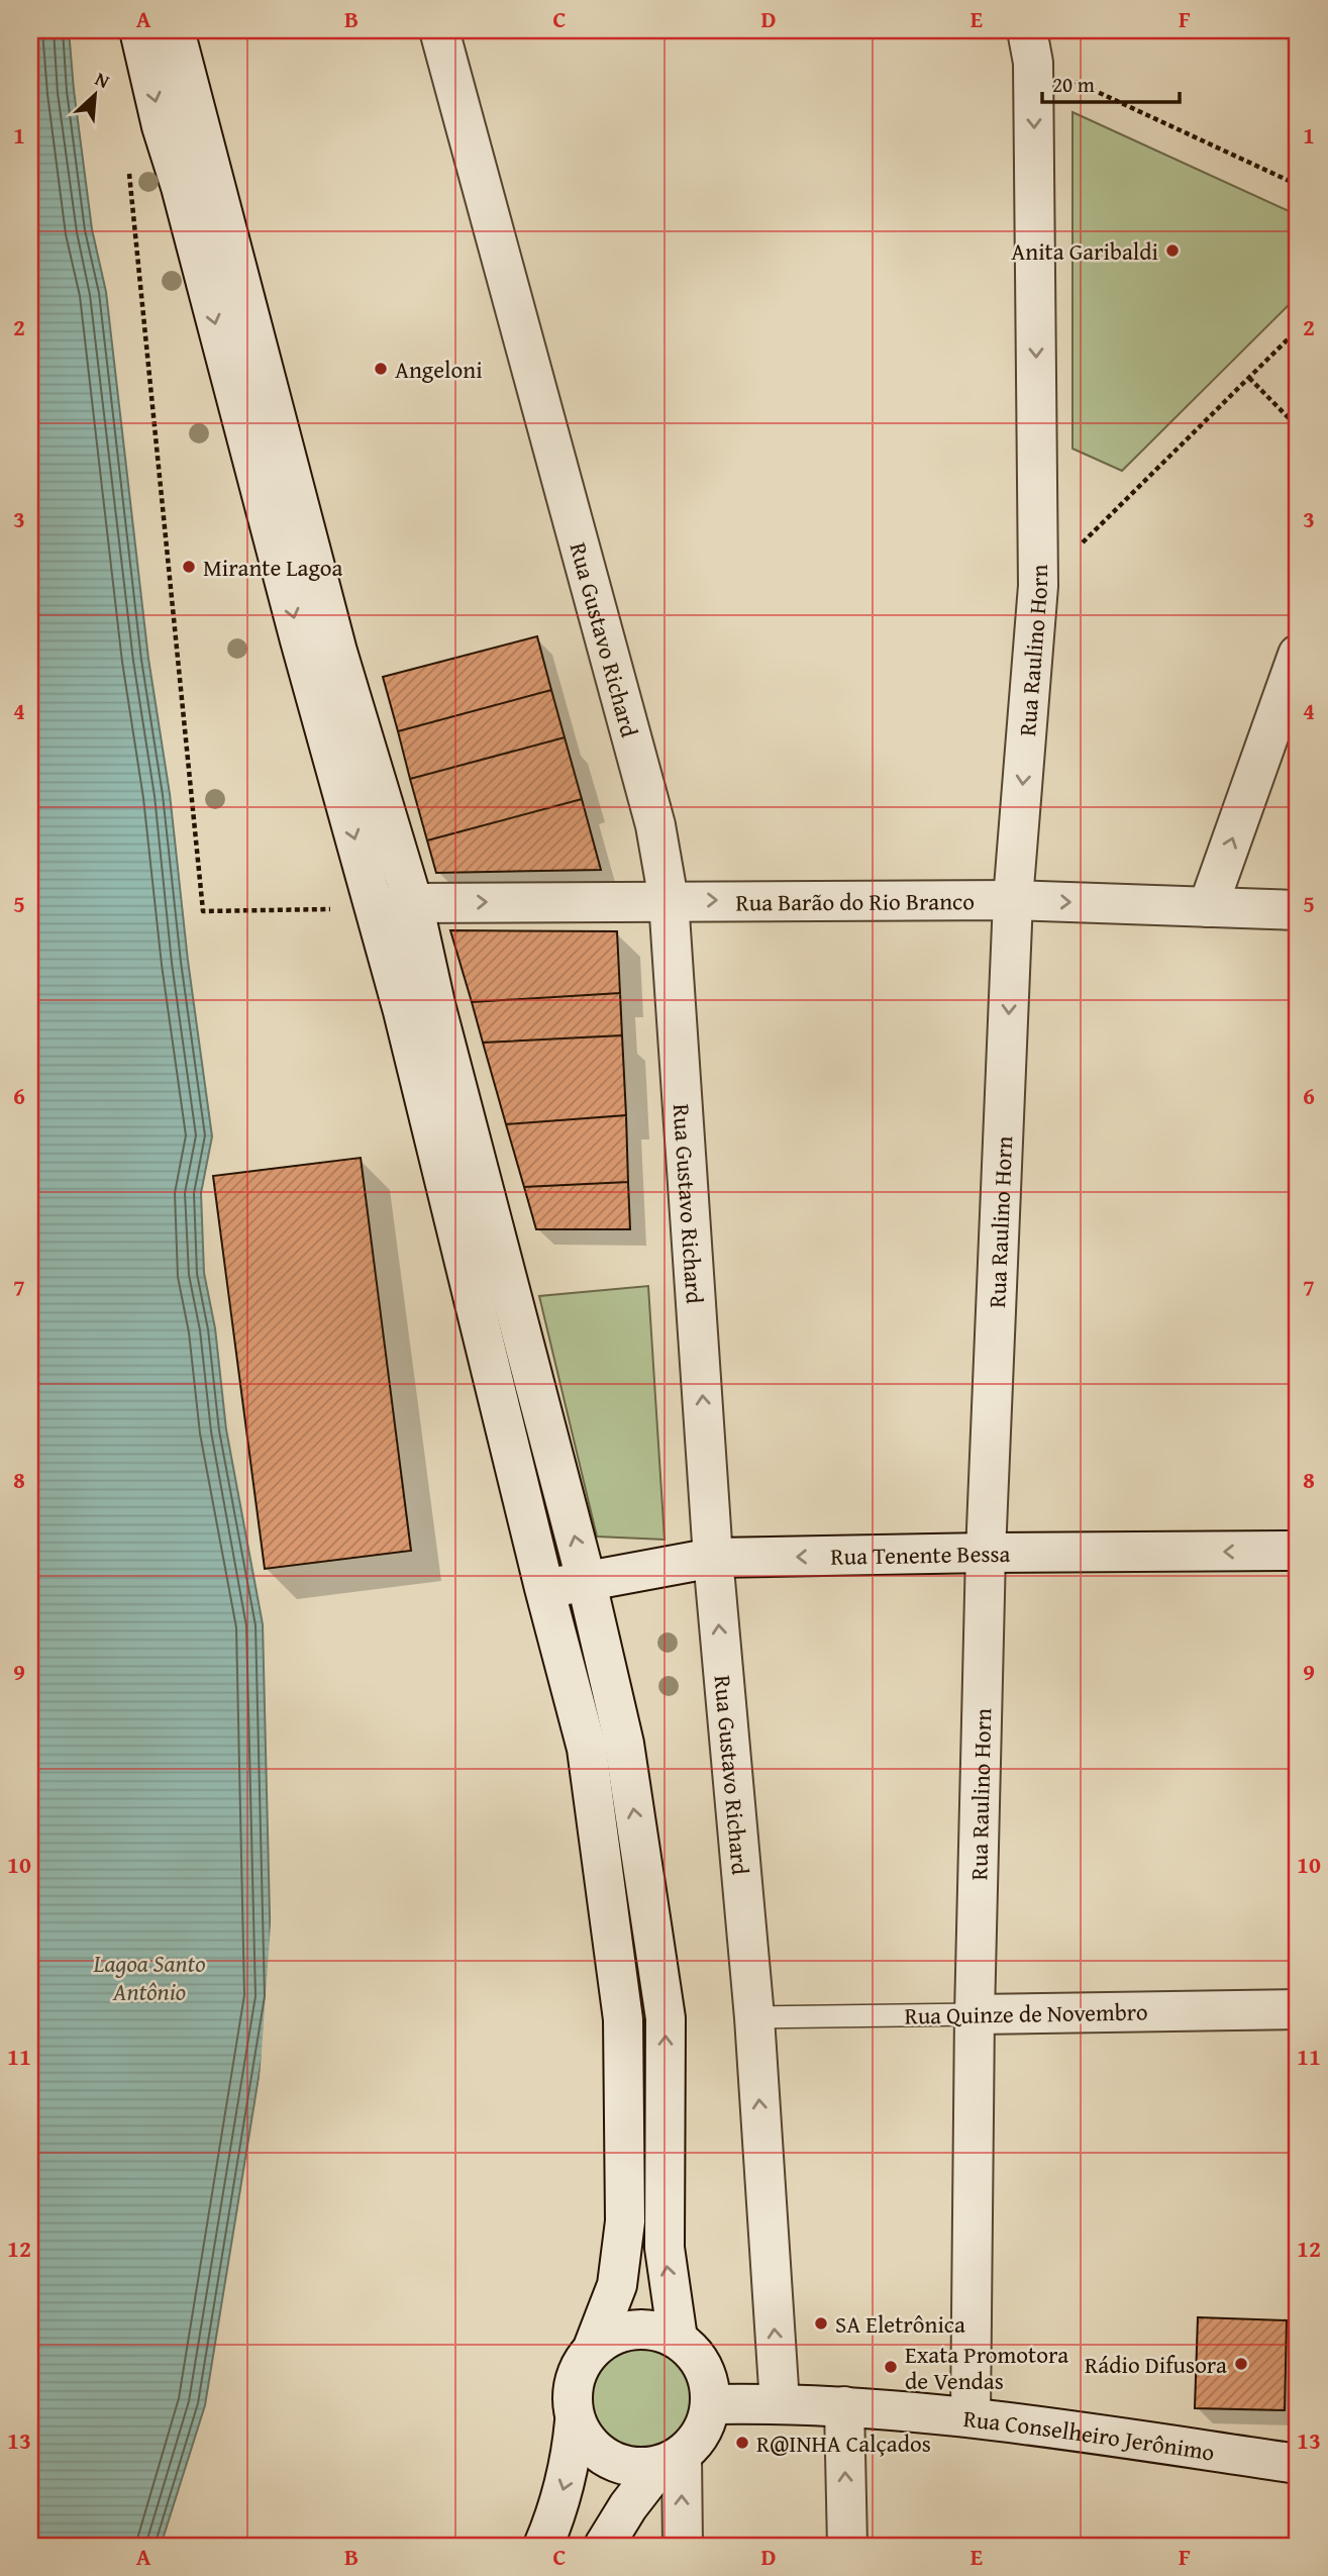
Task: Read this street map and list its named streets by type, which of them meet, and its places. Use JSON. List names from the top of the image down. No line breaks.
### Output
{"streets":{"street":["Rua Gustavo Richard","Rua Raulino Horn","Rua Barão do Rio Branco","Rua Tenente Bessa","Rua Quinze de Novembro","Rua Conselheiro Jerônimo"]},"crossings":[["Rua Gustavo Richard","Rua Barão do Rio Branco"],["Rua Gustavo Richard","Rua Tenente Bessa"],["Rua Gustavo Richard","Rua Quinze de Novembro"],["Rua Gustavo Richard","Rua Conselheiro Jerônimo"],["Rua Raulino Horn","Rua Barão do Rio Branco"],["Rua Raulino Horn","Rua Tenente Bessa"],["Rua Raulino Horn","Rua Quinze de Novembro"],["Rua Raulino Horn","Rua Conselheiro Jerônimo"]],"one_way":["Rua Raulino Horn","Rua Barão do Rio Branco","Rua Tenente Bessa"],"water":["Lagoa Santo Antônio"],"places":["Anita Garibaldi","Angeloni","Mirante Lagoa","SA Eletrônica","Rádio Difusora","Exata Promotora de Vendas","R@INHA Calçados"],"scale_bar":"20 m","north":"top right","grid":{"columns":["A","B","C","D","E","F"],"rows":["1","2","3","4","5","6","7","8","9","10","11","12","13"]}}
